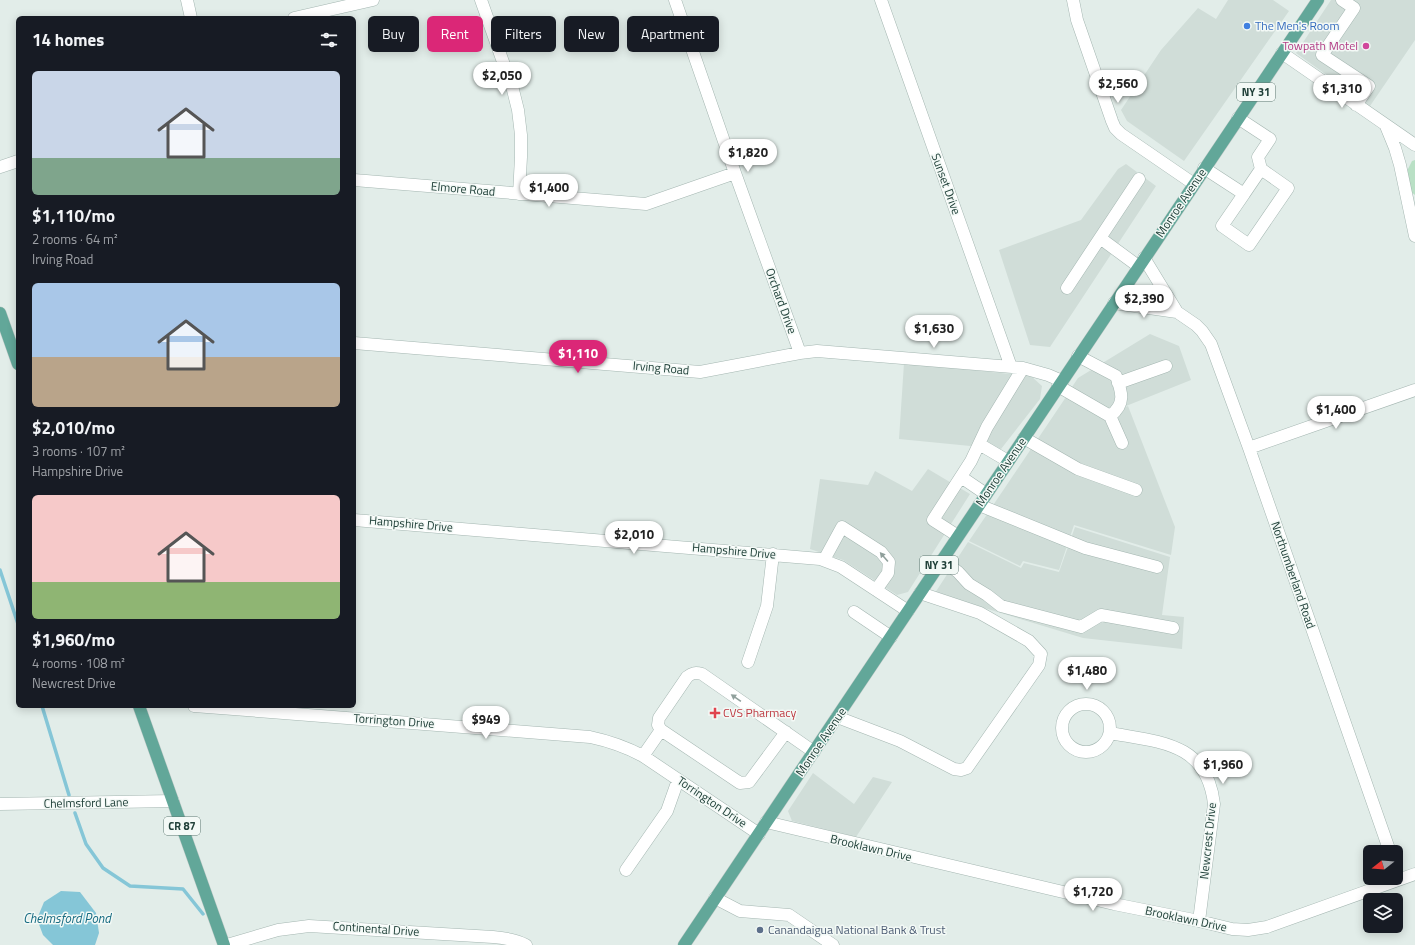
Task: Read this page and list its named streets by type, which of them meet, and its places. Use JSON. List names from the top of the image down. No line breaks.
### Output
{"streets":{"main road":["NY 31","Monroe Avenue","CR 87"],"street":["Sunset Drive","Elmore Road","Orchard Drive","Irving Road","Hampshire Drive","Northumberland Road","Torrington Drive","Chelmsford Lane","Newcrest Drive","Brooklawn Drive","Continental Drive"]},"crossings":[["Elmore Road","Orchard Drive"],["Monroe Avenue","Hampshire Drive"],["Monroe Avenue","Northumberland Road"],["Monroe Avenue","Torrington Drive"],["Monroe Avenue","Brooklawn Drive"],["Orchard Drive","Irving Road"],["Chelmsford Lane","CR 87"],["CR 87","Continental Drive"],["Newcrest Drive","Brooklawn Drive"]],"water":["Chelmsford Pond"],"places":{"other":["The Men's Room","Towpath Motel","Canandaigua National Bank & Trust"],"health":["CVS Pharmacy"]},"north":"left","page":{"chip":["Buy","Rent","Filters","New","Apartment"],"heading":"14 homes","price":["$2,050","$2,560","$1,310","$1,820","$1,400","$2,390","$1,630","$1,110","$1,400","$2,010","$1,480","$949","$1,960","$1,720"],"list":[{"name":"$1,110/mo","note":"2 rooms · 64 m² · Irving Road"},{"name":"$2,010/mo","note":"3 rooms · 107 m² · Hampshire Drive"},{"name":"$1,960/mo","note":"4 rooms · 108 m² · Newcrest Drive"}]}}
